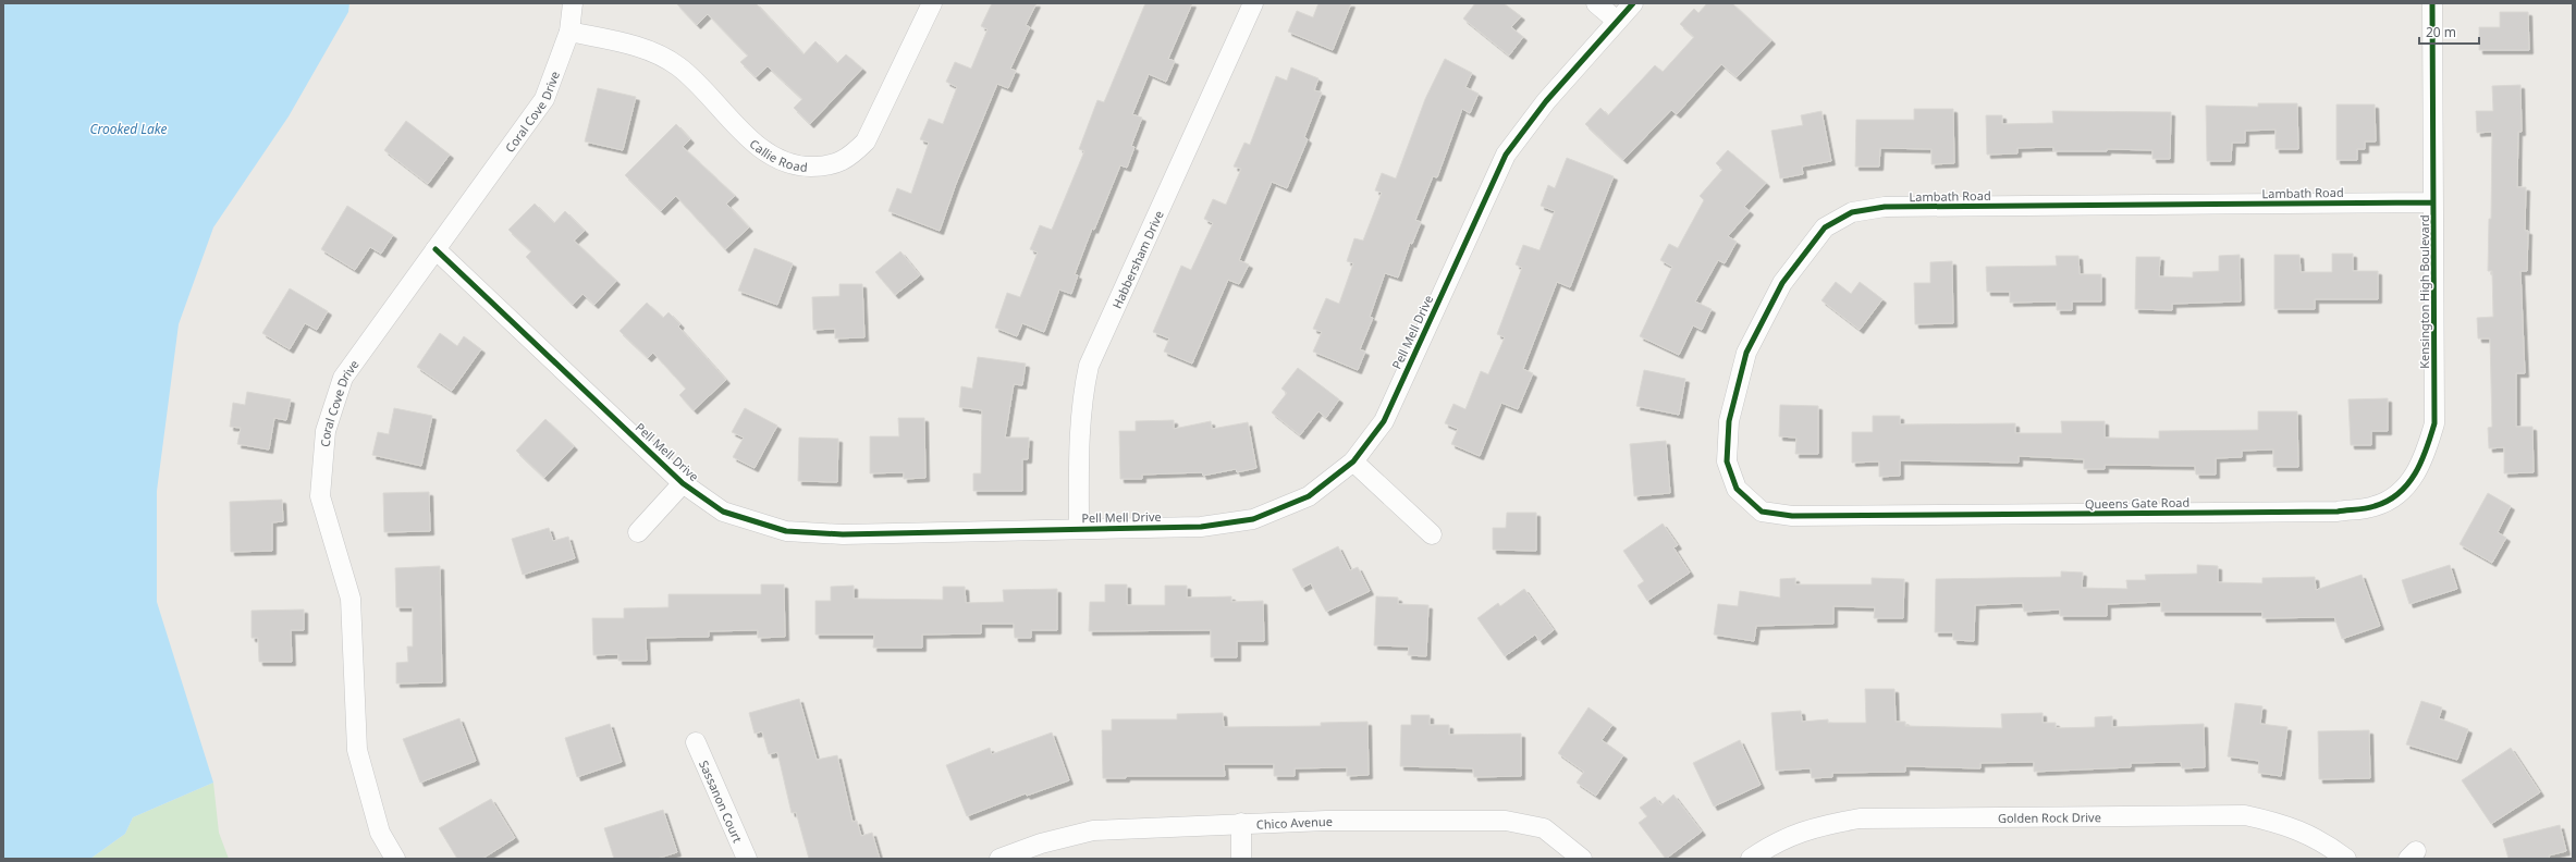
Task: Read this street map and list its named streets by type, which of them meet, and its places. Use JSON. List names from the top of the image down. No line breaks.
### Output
{"streets":{"street":["Coral Cove Drive","Callie Road","Lambath Road","Habbersham Drive","Kensington High Boulevard","Pell Mell Drive","Queens Gate Road","Sassanon Court","Golden Rock Drive","Chico Avenue"]},"crossings":[["Coral Cove Drive","Callie Road"],["Coral Cove Drive","Pell Mell Drive"],["Lambath Road","Kensington High Boulevard"],["Lambath Road","Queens Gate Road"],["Habbersham Drive","Pell Mell Drive"],["Kensington High Boulevard","Queens Gate Road"]],"water":["Crooked Lake"],"scale_bar":"20 m"}
